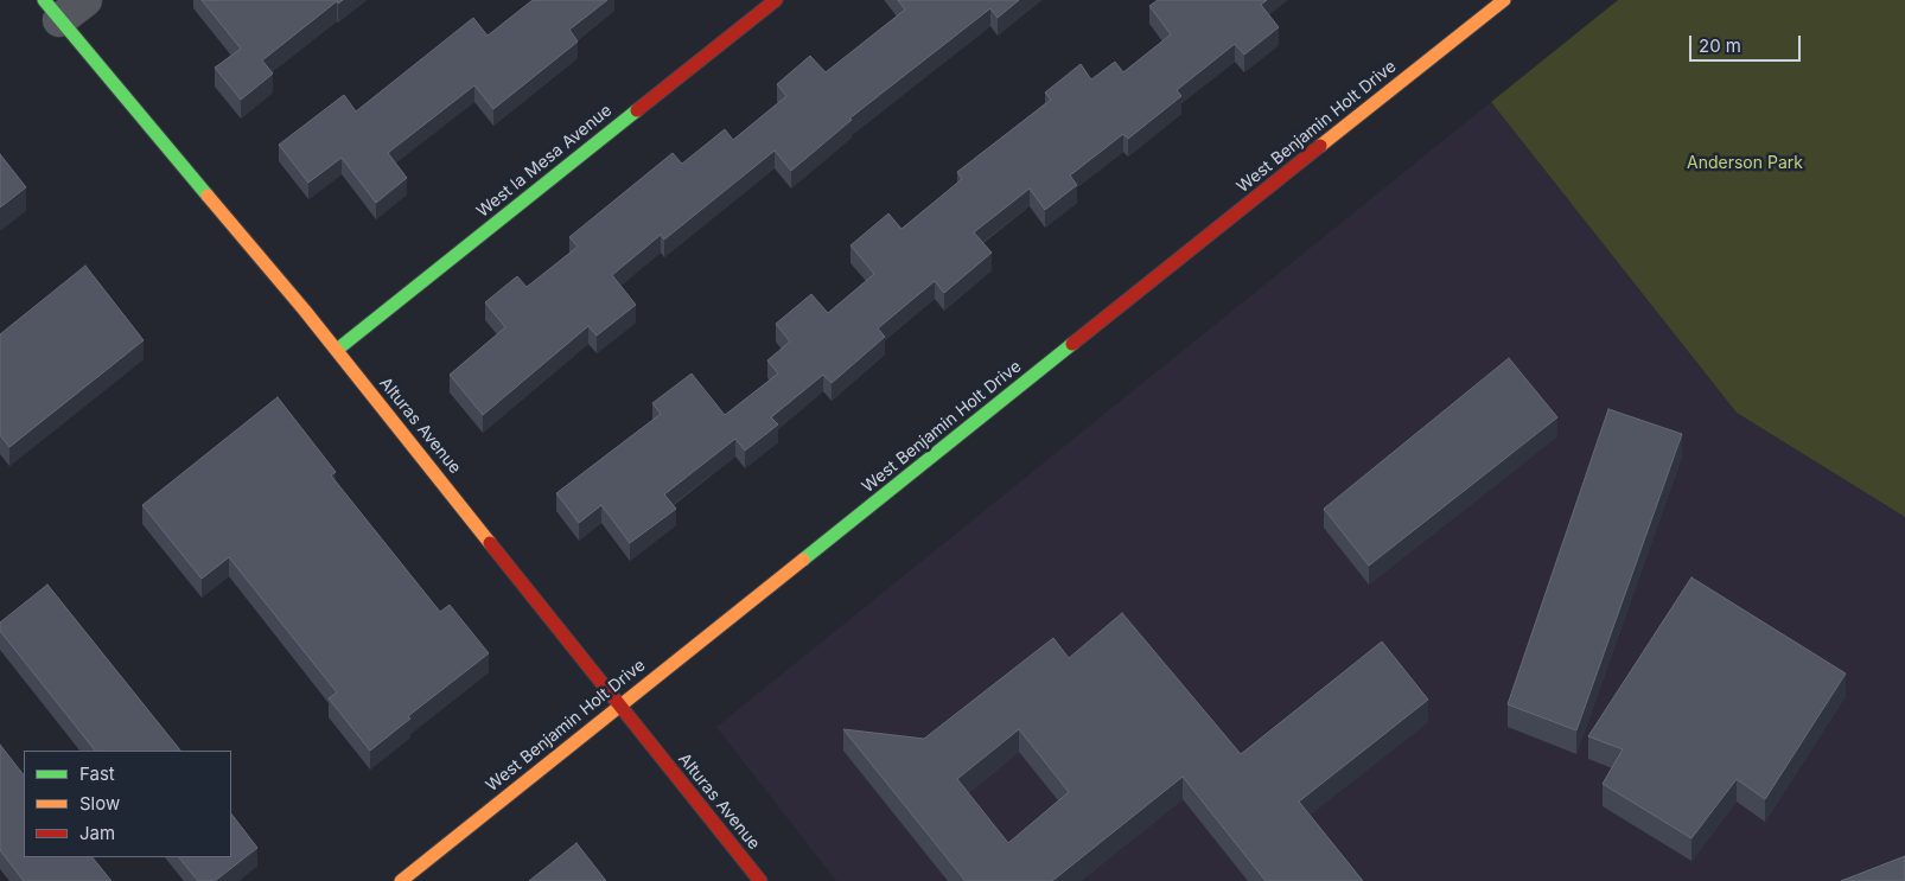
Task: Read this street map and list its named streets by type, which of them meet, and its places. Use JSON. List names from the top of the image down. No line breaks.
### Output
{"streets":{"street":["West Benjamin Holt Drive","West la Mesa Avenue","Alturas Avenue"]},"crossings":[["West Benjamin Holt Drive","Alturas Avenue"],["West la Mesa Avenue","Alturas Avenue"]],"parks":["Anderson Park"],"legend":["Fast","Slow","Jam"],"scale_bar":"20 m"}
